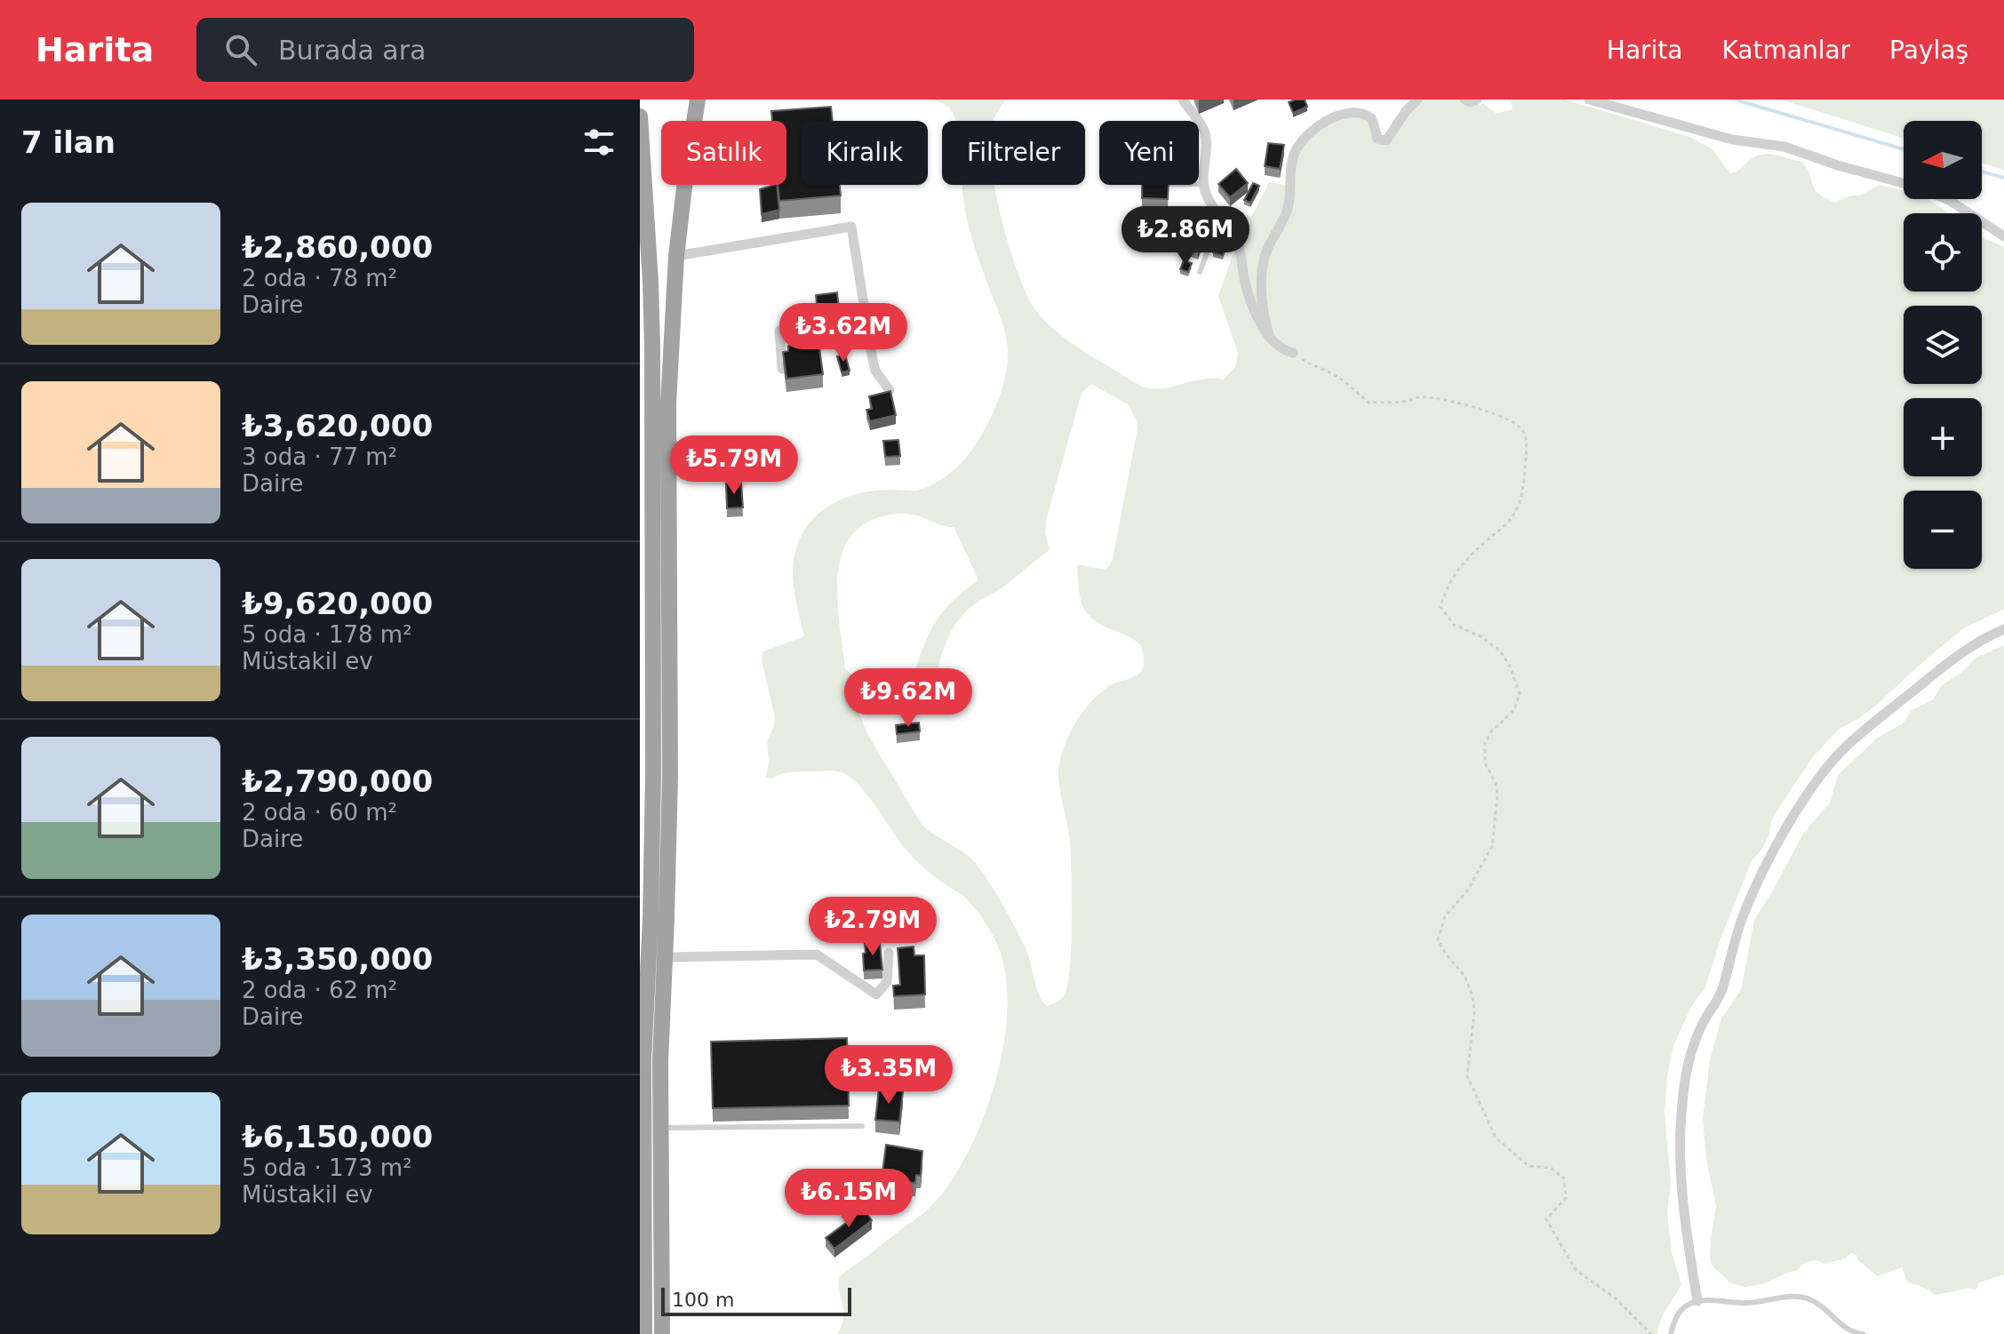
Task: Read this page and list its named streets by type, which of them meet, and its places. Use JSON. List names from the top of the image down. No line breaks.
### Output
{"scale_bar":"100 m","north":"left","page":{"header":"Harita","search":"Burada ara","nav":["Harita","Katmanlar","Paylaş"],"heading":"7 ilan","map_buttons":["+","−"],"chip":["Satılık","Kiralık","Filtreler","Yeni"],"list":[{"name":"₺2,860,000","note":"2 oda · 78 m² · Daire"},{"name":"₺3,620,000","note":"3 oda · 77 m² · Daire"},{"name":"₺9,620,000","note":"5 oda · 178 m² · Müstakil ev"},{"name":"₺2,790,000","note":"2 oda · 60 m² · Daire"},{"name":"₺3,350,000","note":"2 oda · 62 m² · Daire"},{"name":"₺6,150,000","note":"5 oda · 173 m² · Müstakil ev"}],"price":["₺2.86M","₺3.62M","₺5.79M","₺9.62M","₺2.79M","₺3.35M","₺6.15M"],"scale":"100 m"}}
